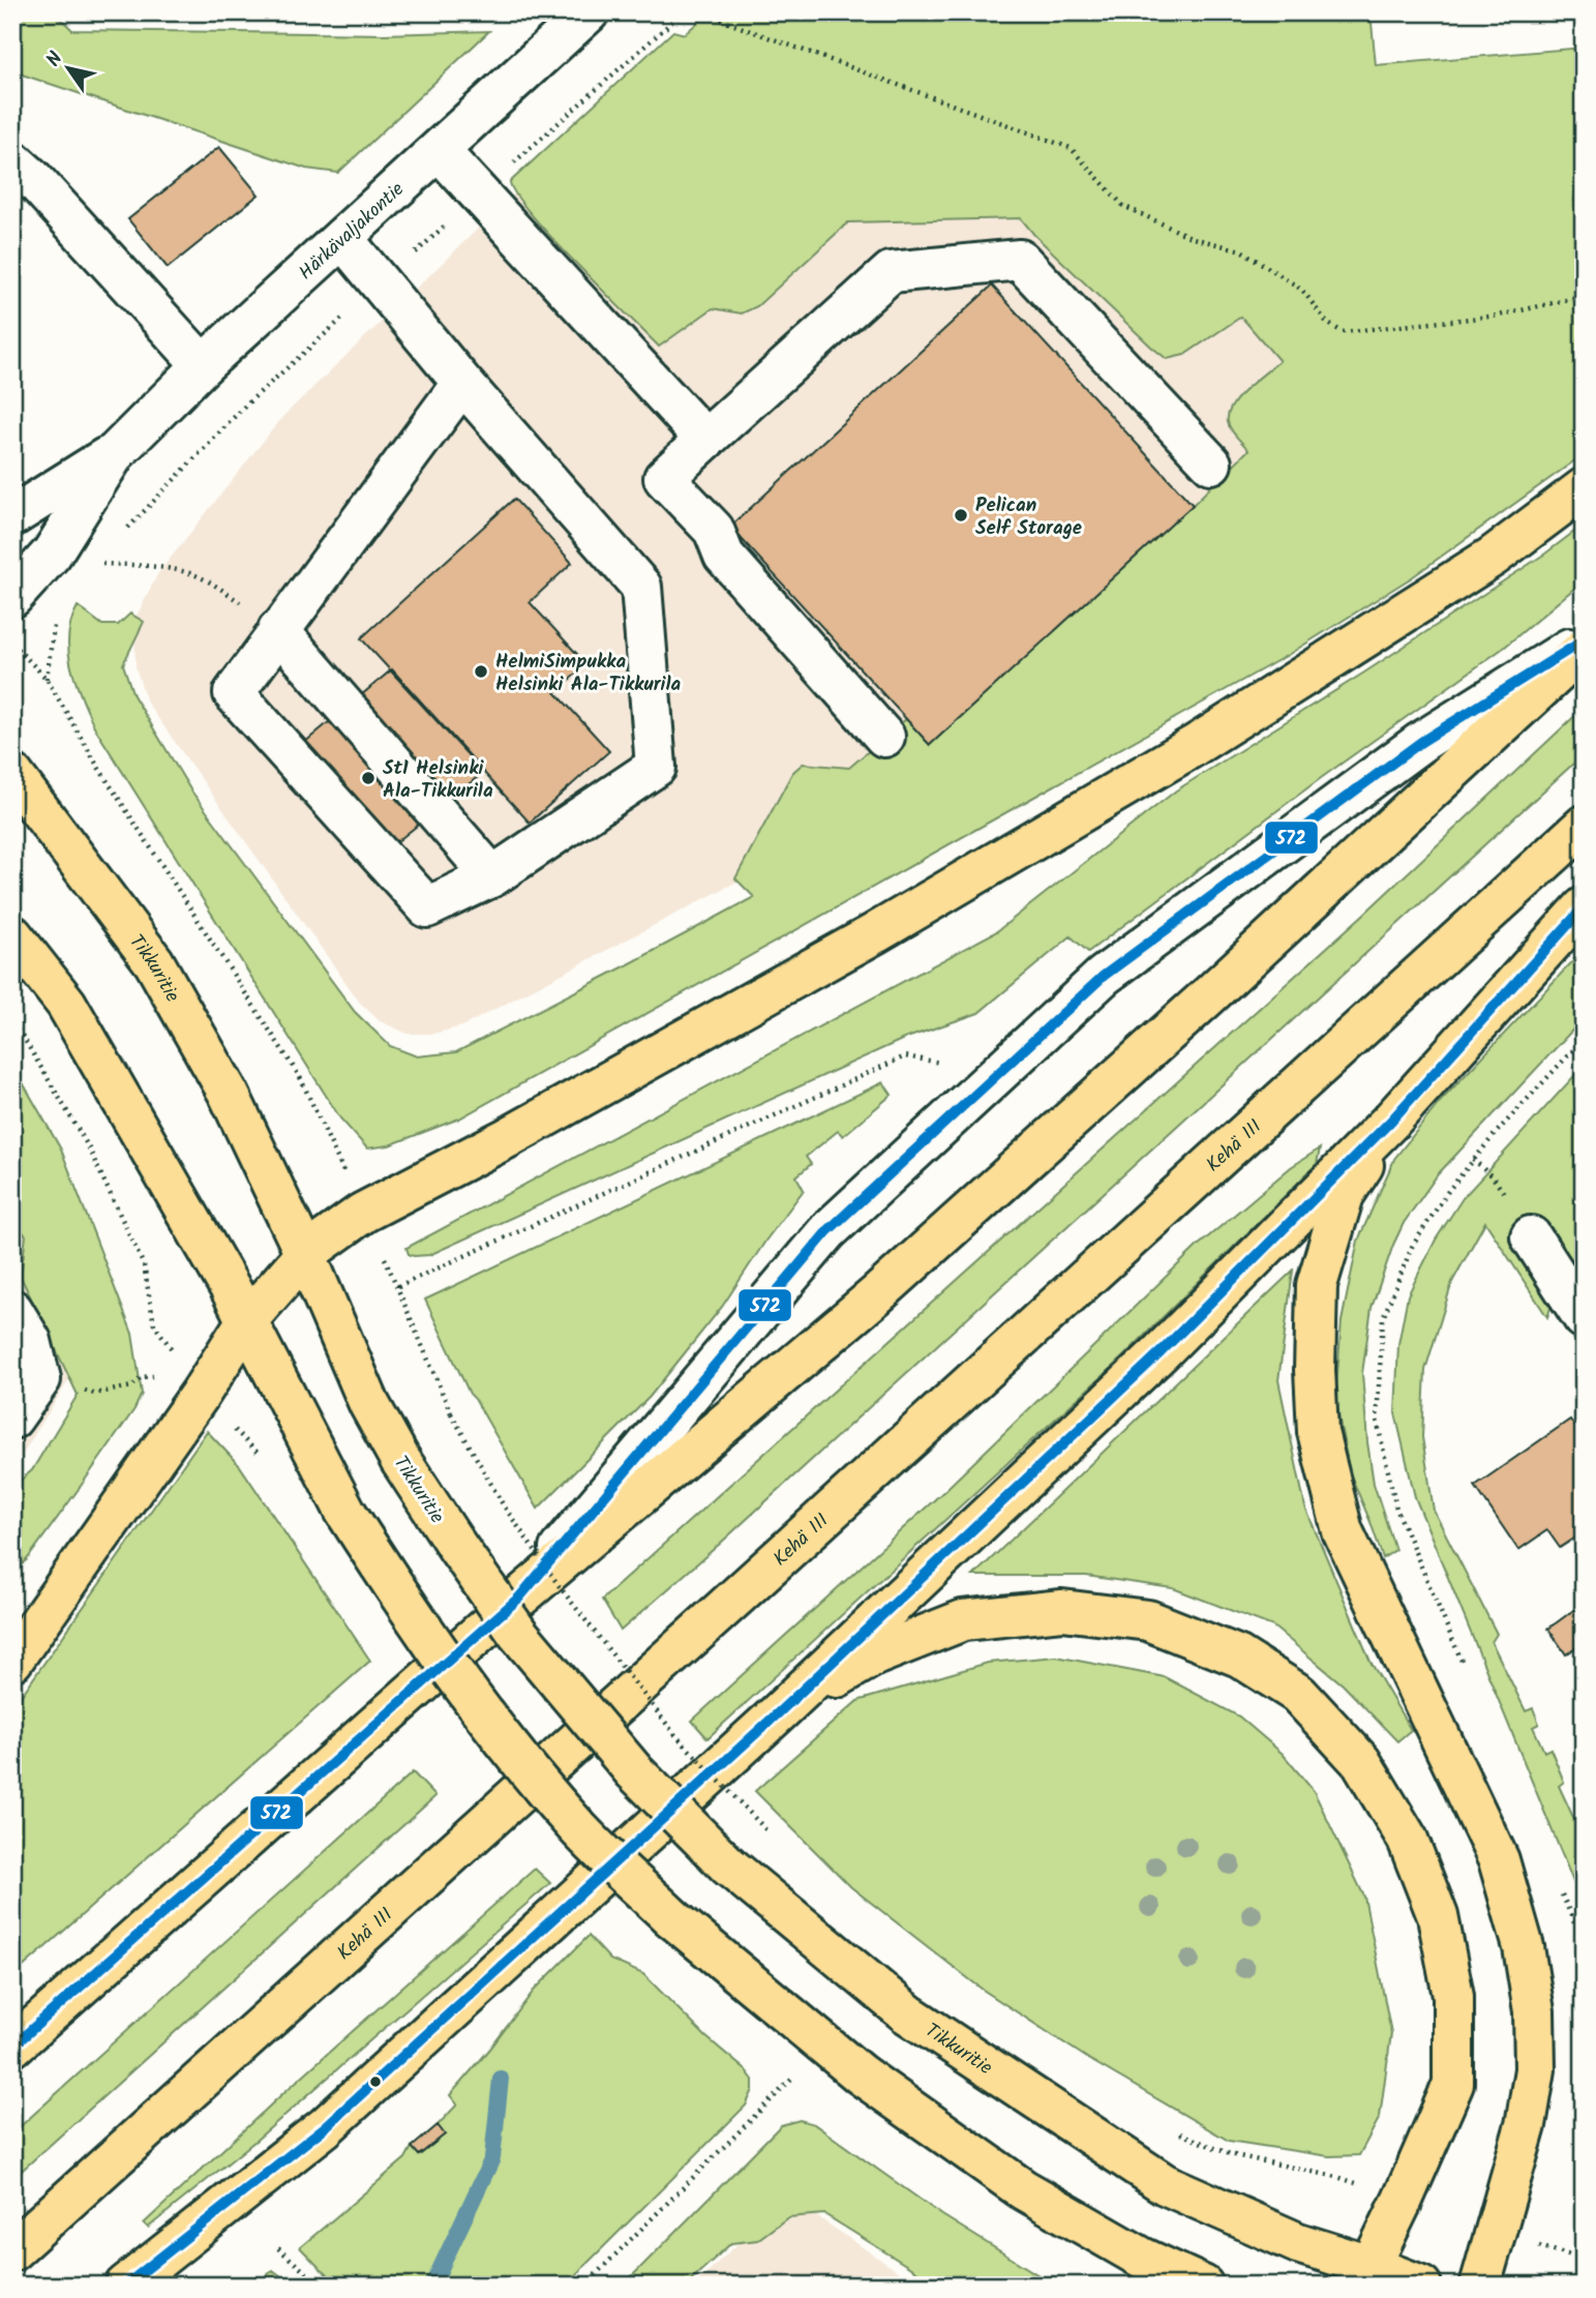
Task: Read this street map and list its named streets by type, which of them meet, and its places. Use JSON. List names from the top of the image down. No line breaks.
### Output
{"streets":{"main road":["Tikkuritie","Kehä III"],"street":["Härkävaljakontie"]},"places":["Pelican Self Storage","HelmiSimpukka Helsinki Ala-Tikkurila","St1 Helsinki Ala-Tikkurila"],"lines":["transit line 572"],"north":"top left"}
